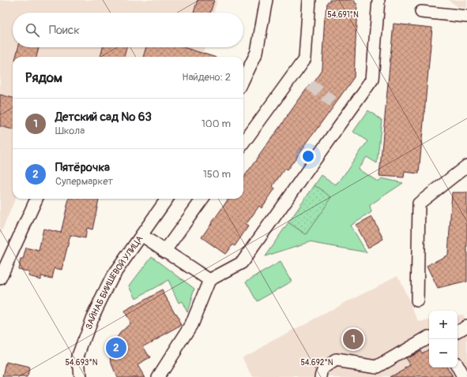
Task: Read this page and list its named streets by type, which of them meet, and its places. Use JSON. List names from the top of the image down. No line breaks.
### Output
{"streets":{"street":["ЗАЙНАБ БИИШЕВОЙ УЛИЦА"]},"page":{"search":"Поиск","heading":["Рядом","Найдено: 2"],"list":[{"mark":"1","name":"Детский сад № 63","note":"Школа","value":"100 m"},{"mark":"2","name":"Пятёрочка","note":"Супермаркет","value":"150 m"}],"map_buttons":["+","−"],"pins":["1","2"]},"coordinates":["54.691°N","54.693°N","54.692°N"]}
